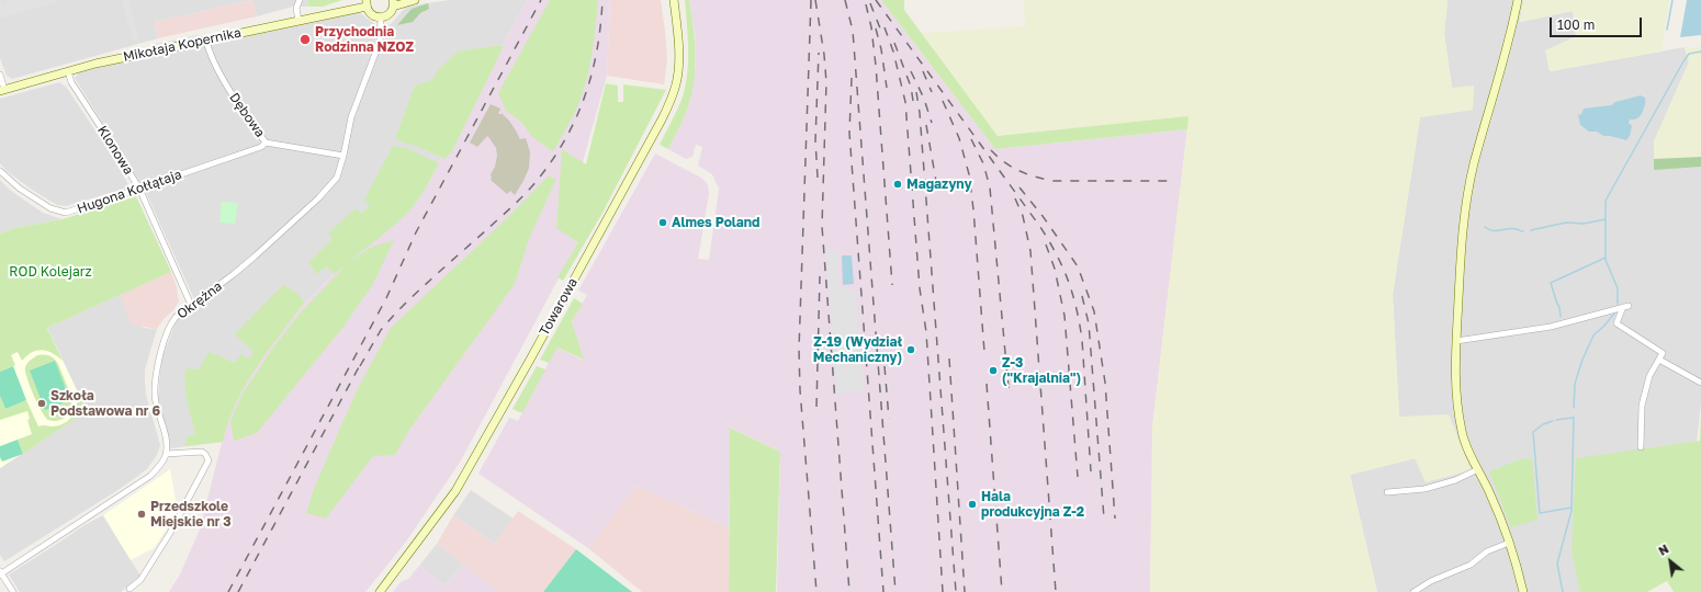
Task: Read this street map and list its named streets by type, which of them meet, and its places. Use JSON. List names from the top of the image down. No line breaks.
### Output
{"streets":{"street":["Mikołaja Kopernika","Dębowa","Klonowa","Hugona Kołłątaja","Okrężna","Towarowa"]},"crossings":[["Mikołaja Kopernika","Dębowa"],["Mikołaja Kopernika","Klonowa"],["Dębowa","Hugona Kołłątaja"],["Dębowa","Okrężna"],["Klonowa","Hugona Kołłątaja"],["Klonowa","Okrężna"]],"parks":["ROD Kolejarz"],"places":["Przychodnia Rodzinna NZOZ","Magazyny","Almes Poland","Z-19 (Wydział Mechaniczny)","Z-3 (\"Krajalnia\")","Szkoła Podstawowa nr 6","Hala produkcyjna Z-2","Przedszkole Miejskie nr 3"],"scale_bar":"100 m","north":"top left"}
